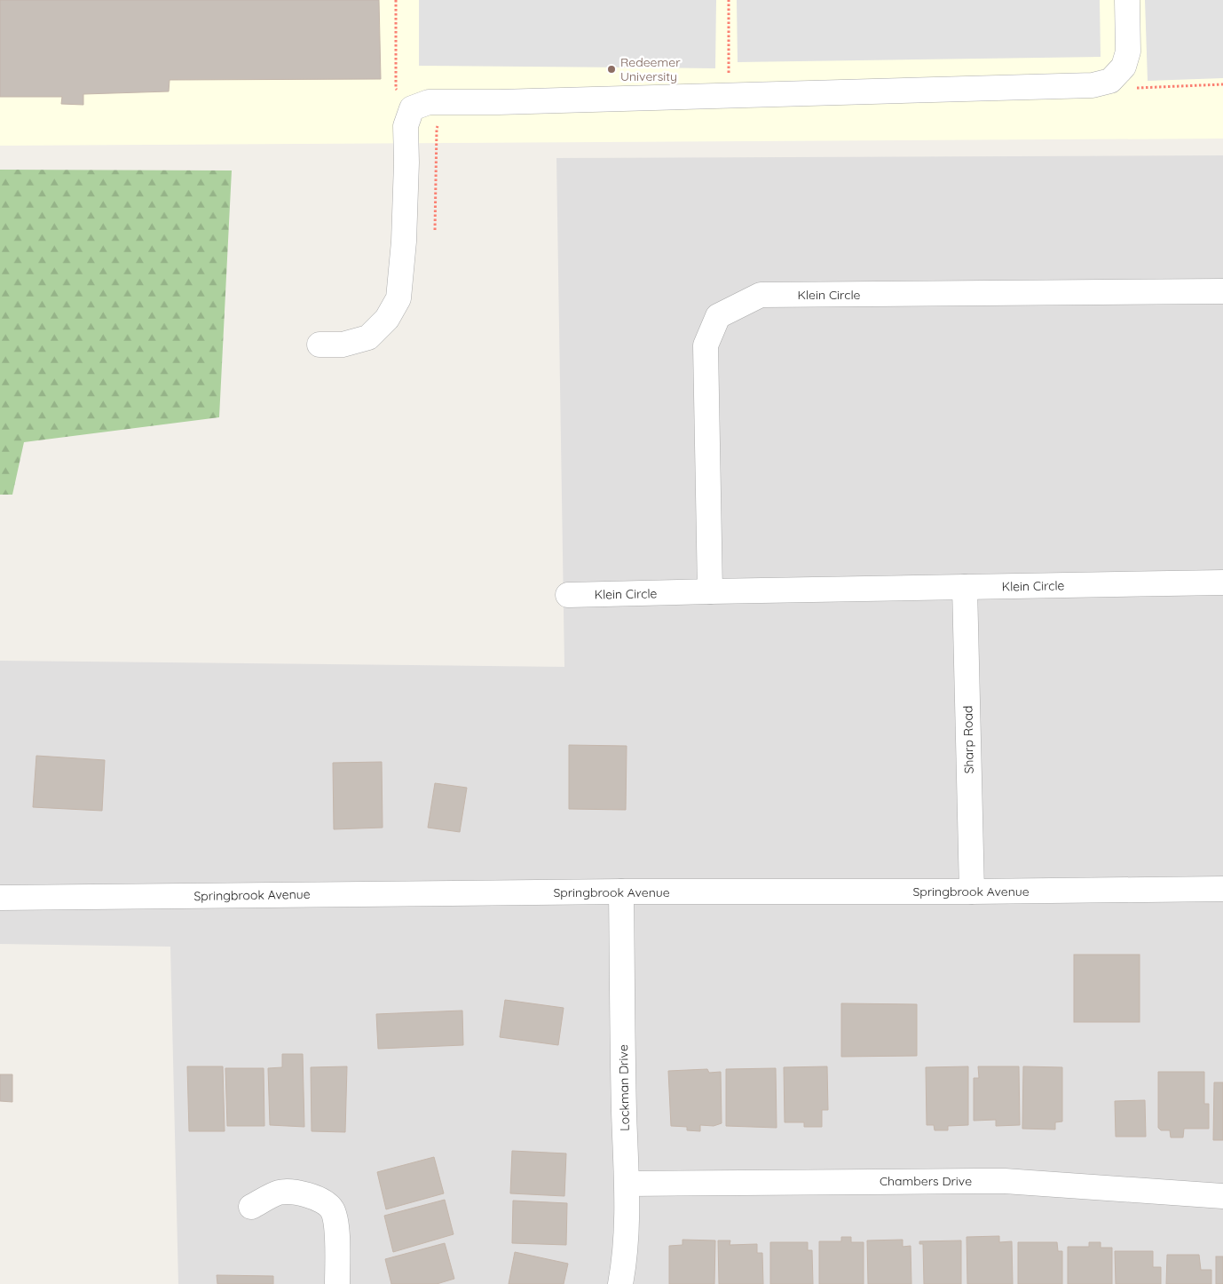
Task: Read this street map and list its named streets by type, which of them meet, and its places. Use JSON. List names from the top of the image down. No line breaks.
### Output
{"streets":{"street":["Klein Circle","Sharp Road","Springbrook Avenue","Lockman Drive","Chambers Drive"]},"crossings":[["Klein Circle","Sharp Road"],["Sharp Road","Springbrook Avenue"],["Springbrook Avenue","Lockman Drive"],["Lockman Drive","Chambers Drive"]],"places":["Redeemer University"]}
